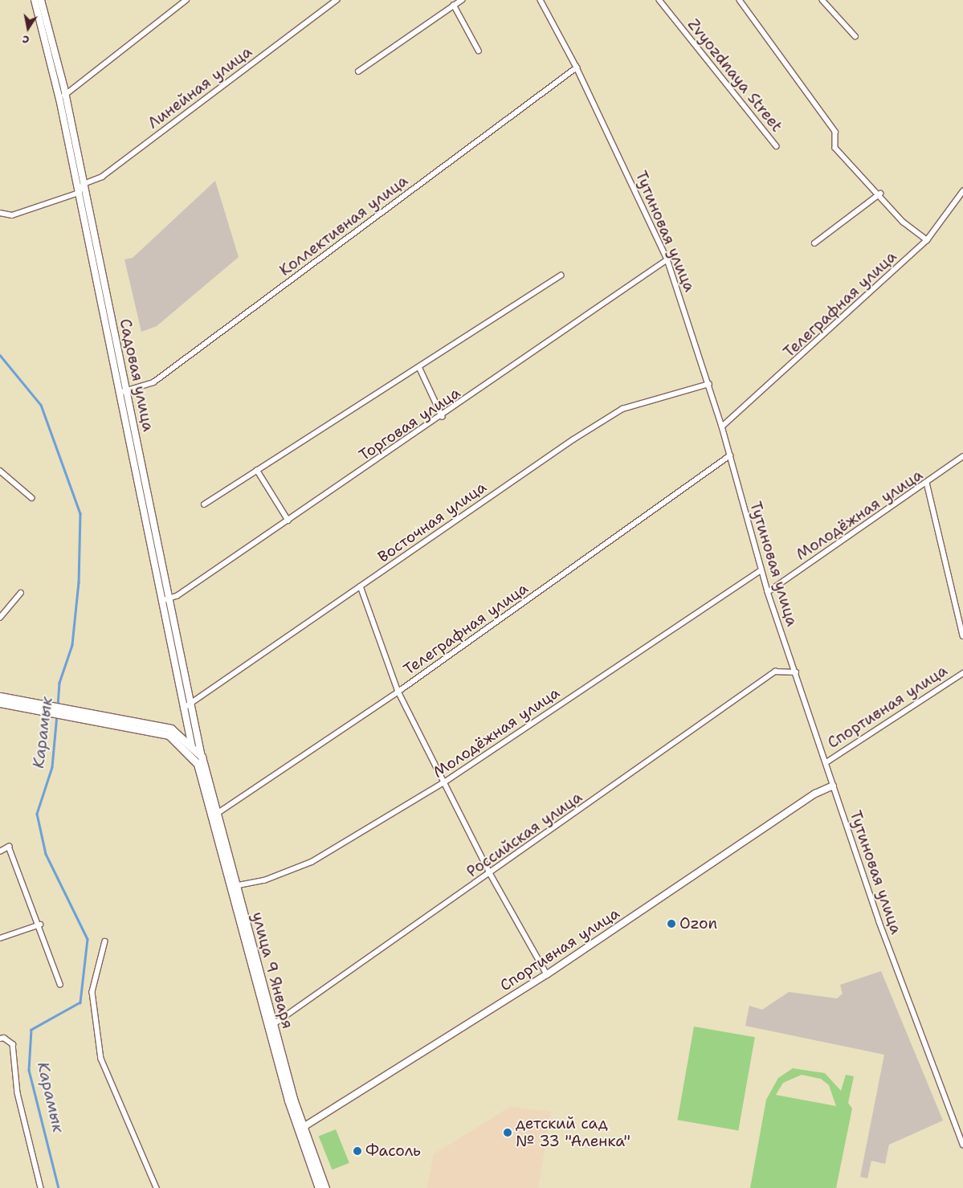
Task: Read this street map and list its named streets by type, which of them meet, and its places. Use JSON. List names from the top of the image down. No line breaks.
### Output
{"streets":{"main road":["улица 9 Января"],"street":["Zvyozdnaya Street","Линейная улица","Коллективная улица","Тутиновая улица","Телеграфная улица","Садовая улица","Торговая улица","Молодёжная улица","Восточная улица","Спортивная улица","Российская улица"]},"crossings":[["Линейная улица","Садовая улица"],["Коллективная улица","Тутиновая улица"],["Коллективная улица","Садовая улица"],["Тутиновая улица","Телеграфная улица"],["Тутиновая улица","Торговая улица"],["Тутиновая улица","Молодёжная улица"],["Тутиновая улица","Восточная улица"],["Тутиновая улица","Спортивная улица"],["Тутиновая улица","Российская улица"],["Телеграфная улица","улица 9 Января"],["Садовая улица","Торговая улица"],["Садовая улица","Восточная улица"],["Садовая улица","улица 9 Января"],["Молодёжная улица","улица 9 Января"],["Спортивная улица","улица 9 Января"],["Российская улица","улица 9 Января"]],"water":["Карамык"],"places":["Ozon","детский сад № 33 \"Аленка\"","Фасоль"],"north":"bottom"}
